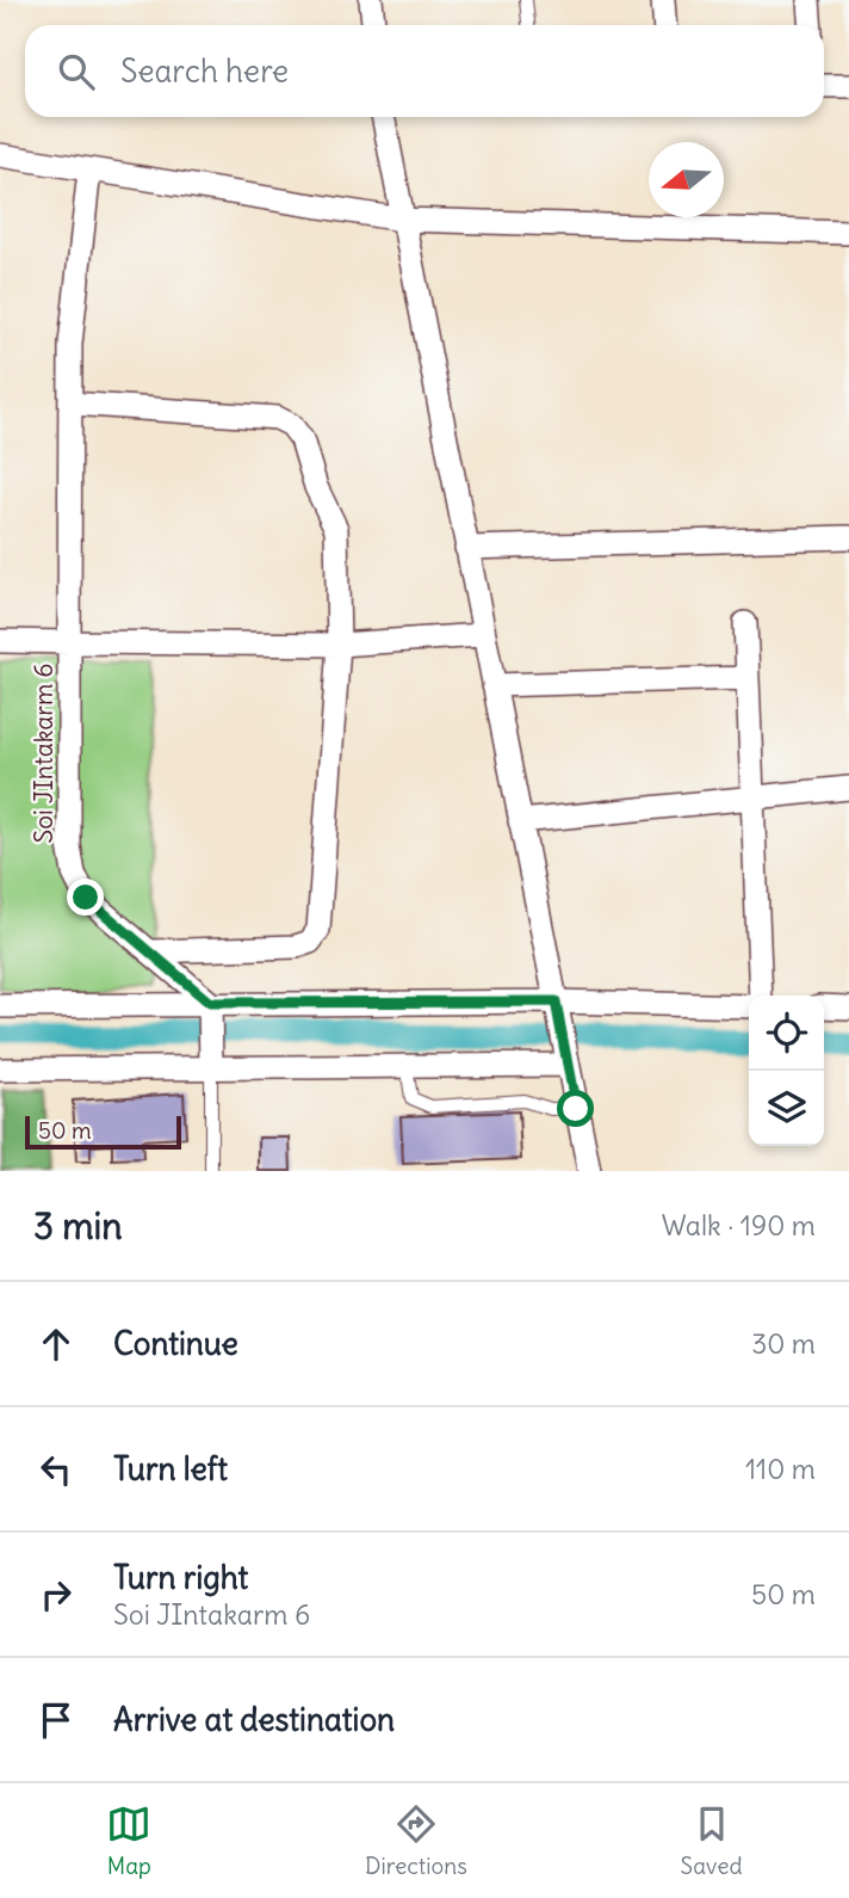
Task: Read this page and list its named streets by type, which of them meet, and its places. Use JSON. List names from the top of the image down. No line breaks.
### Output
{"streets":{"street":["Soi JIntakarm 6"]},"scale_bar":"50 m","north":"left","page":{"search":"Search here","scale":"50 m","heading":["3 min","Walk · 190 m"],"list":[["Continue","30 m"],["Turn left","110 m"],["Turn right","Soi JIntakarm 6","50 m"],"Arrive at destination"],"nav":["Map","Directions","Saved"]}}
